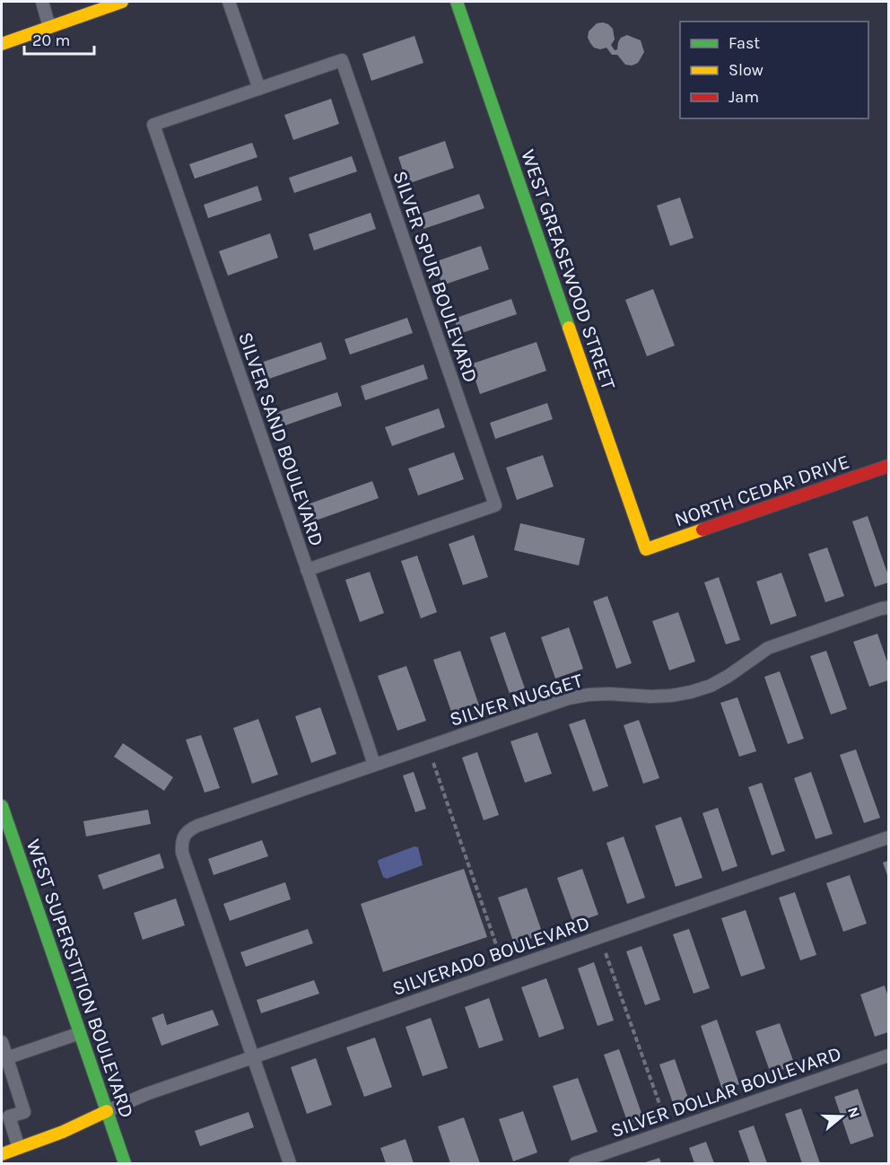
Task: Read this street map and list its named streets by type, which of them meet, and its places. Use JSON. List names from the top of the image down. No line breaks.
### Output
{"streets":{"street":["WEST GREASEWOOD STREET","NORTH CEDAR DRIVE","WEST SUPERSTITION BOULEVARD"],"lane":["SILVER SPUR BOULEVARD","SILVER SAND BOULEVARD","SILVER NUGGET","SILVERADO BOULEVARD","SILVER DOLLAR BOULEVARD"]},"crossings":[["WEST GREASEWOOD STREET","NORTH CEDAR DRIVE"],["SILVER SPUR BOULEVARD","SILVER SAND BOULEVARD"],["SILVER SAND BOULEVARD","SILVER NUGGET"],["SILVER NUGGET","SILVERADO BOULEVARD"],["SILVERADO BOULEVARD","WEST SUPERSTITION BOULEVARD"]],"legend":["Fast","Slow","Jam"],"scale_bar":"20 m","north":"right"}
